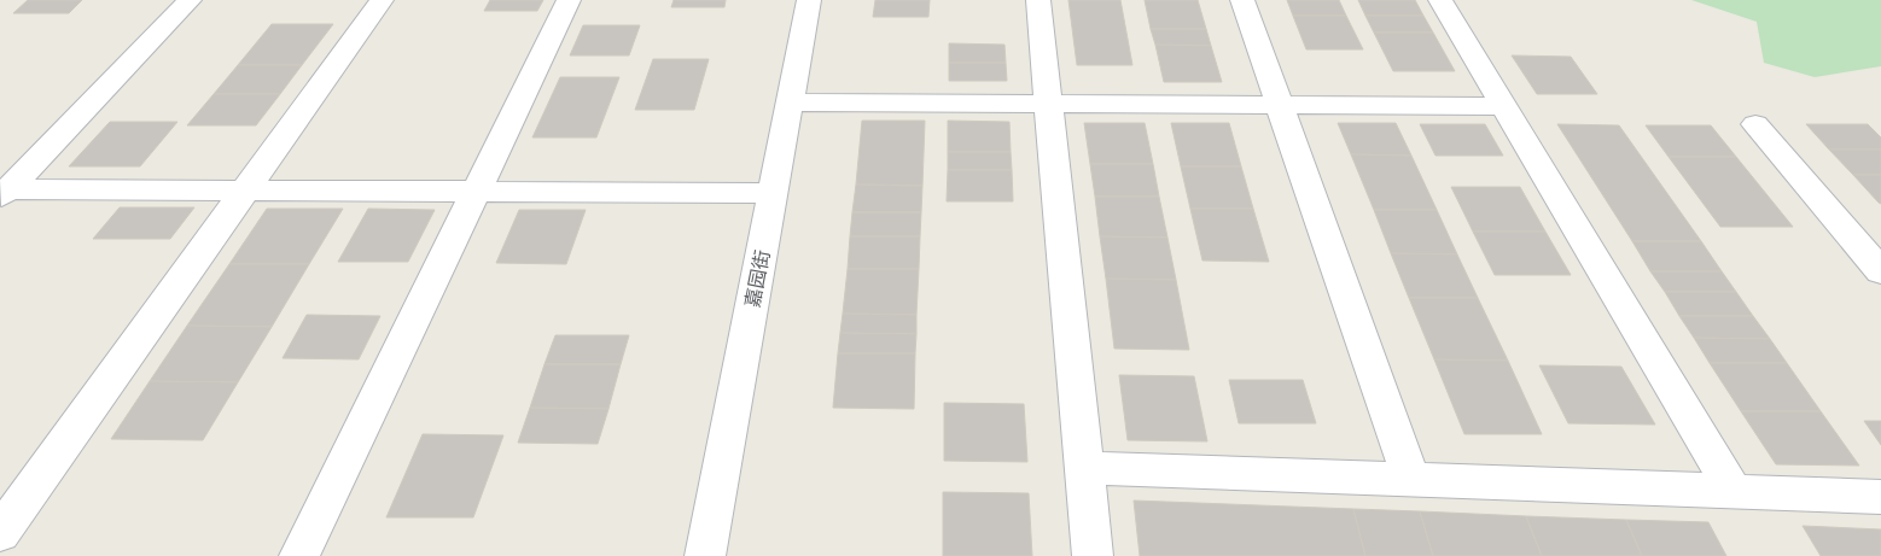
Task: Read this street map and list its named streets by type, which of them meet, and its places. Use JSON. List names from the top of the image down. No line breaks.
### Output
{"streets":{"street":["嘉园街"]}}
